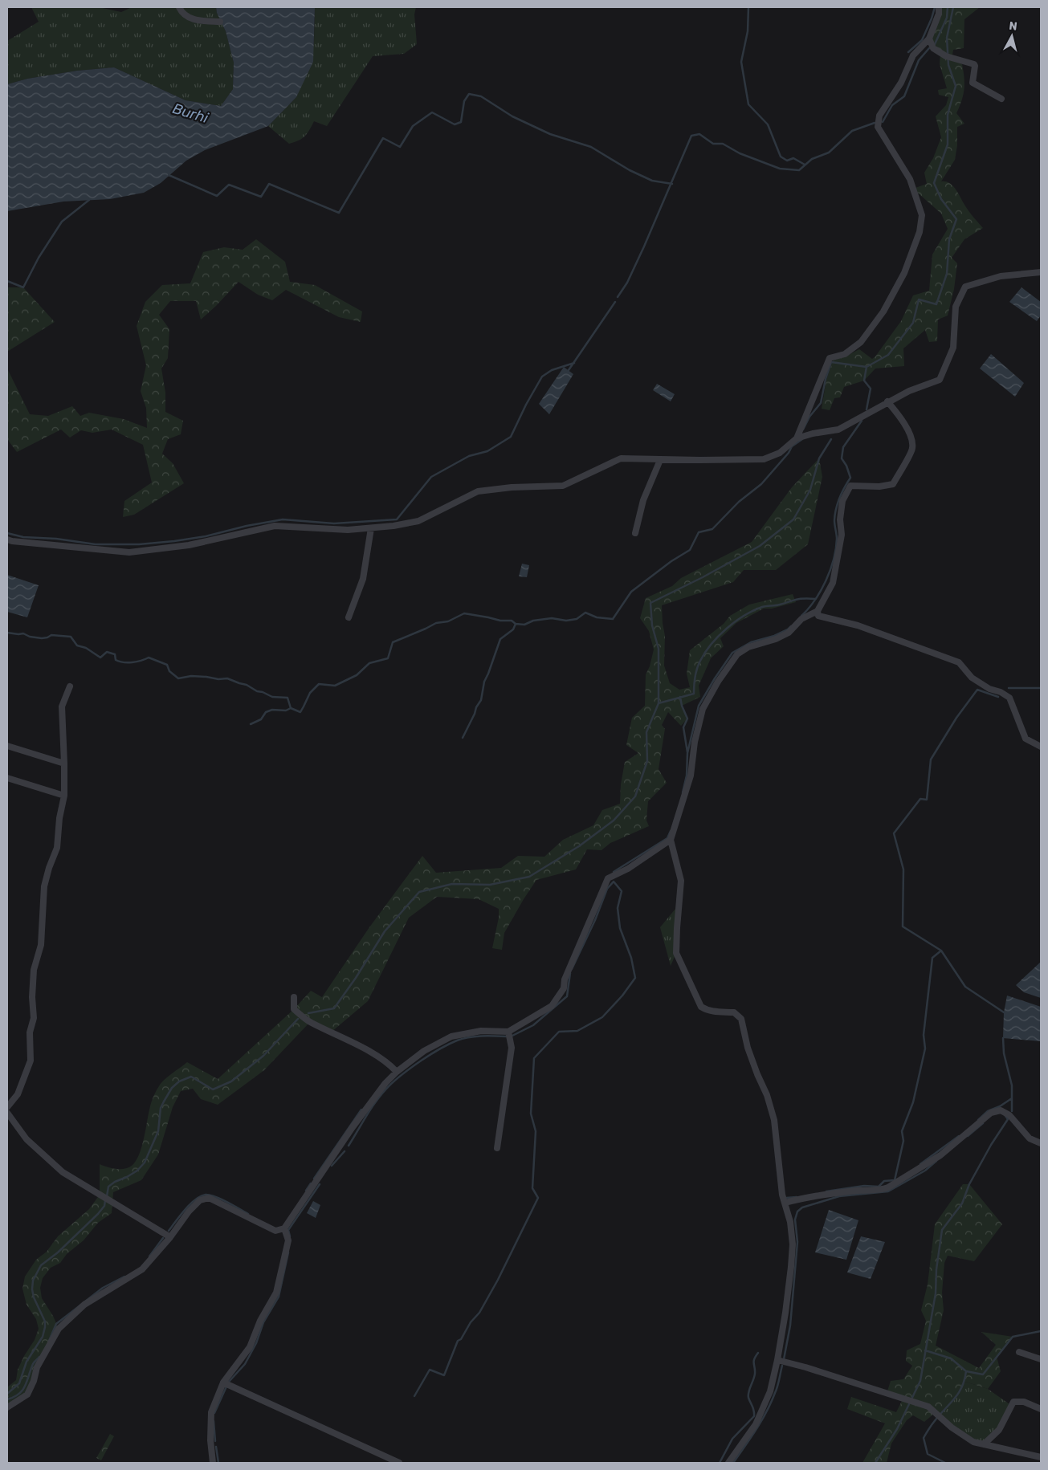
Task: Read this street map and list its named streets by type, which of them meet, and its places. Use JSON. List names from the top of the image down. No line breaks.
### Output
{"water":["Burhi"],"north":"top"}
